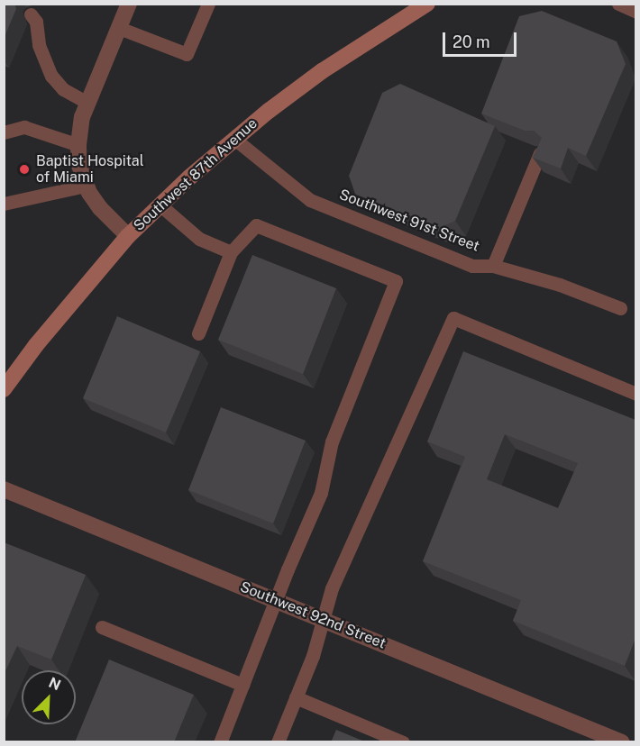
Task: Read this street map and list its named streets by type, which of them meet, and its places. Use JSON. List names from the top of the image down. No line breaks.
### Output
{"streets":{"main road":["Southwest 87th Avenue"],"street":["Southwest 92nd Street"],"lane":["Southwest 91st Street"]},"crossings":[["Southwest 87th Avenue","Southwest 91st Street"]],"places":["Baptist Hospital of Miami"],"scale_bar":"20 m","north":"top right"}
